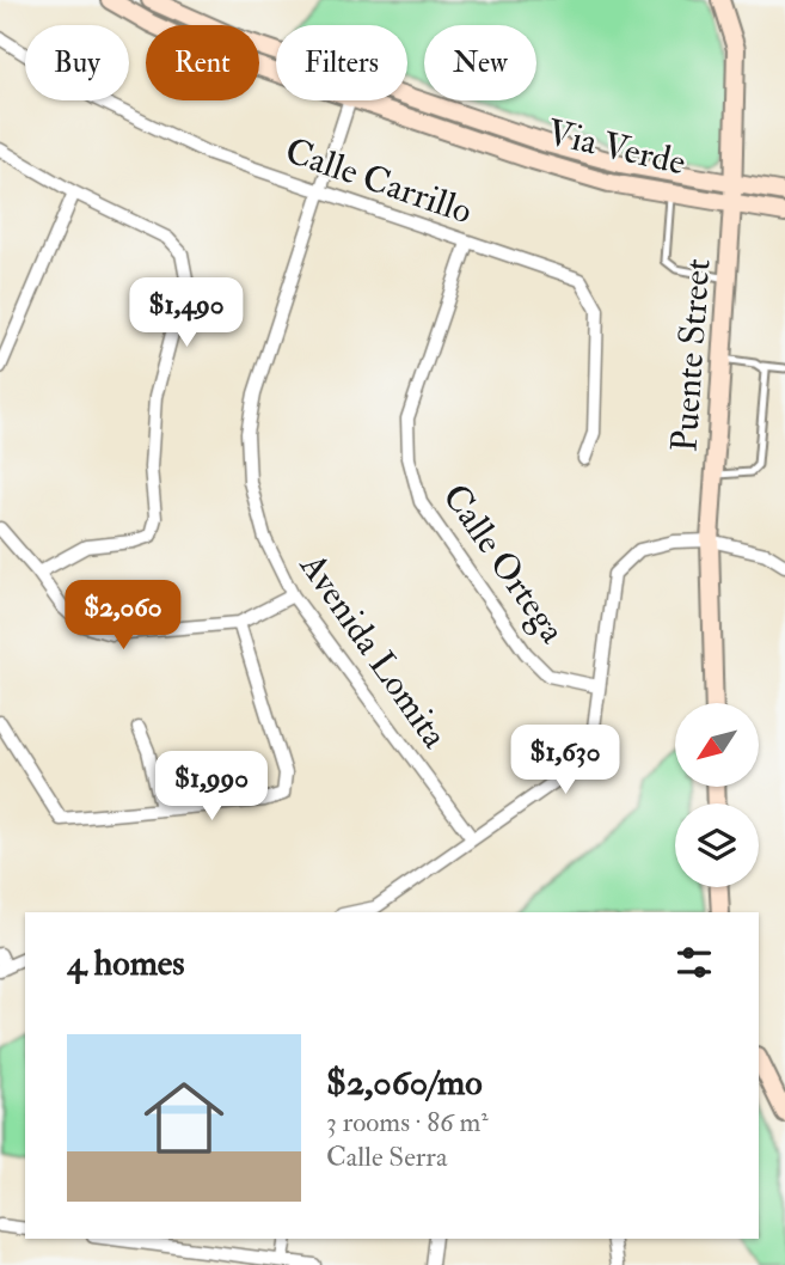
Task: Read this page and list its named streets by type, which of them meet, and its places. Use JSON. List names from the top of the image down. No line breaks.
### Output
{"streets":{"main road":["Via Verde","Puente Street"],"street":["Calle Carrillo","Calle Ortega","Avenida Lomita"]},"crossings":[["Via Verde","Puente Street"],["Calle Carrillo","Calle Ortega"],["Calle Carrillo","Avenida Lomita"]],"north":"bottom left","page":{"chip":["Buy","Rent","Filters","New"],"price":["$1,490","$2,060","$1,630","$1,990"],"heading":"4 homes","list":[{"name":"$2,060/mo","note":"3 rooms · 86 m² · Calle Serra"}]}}
